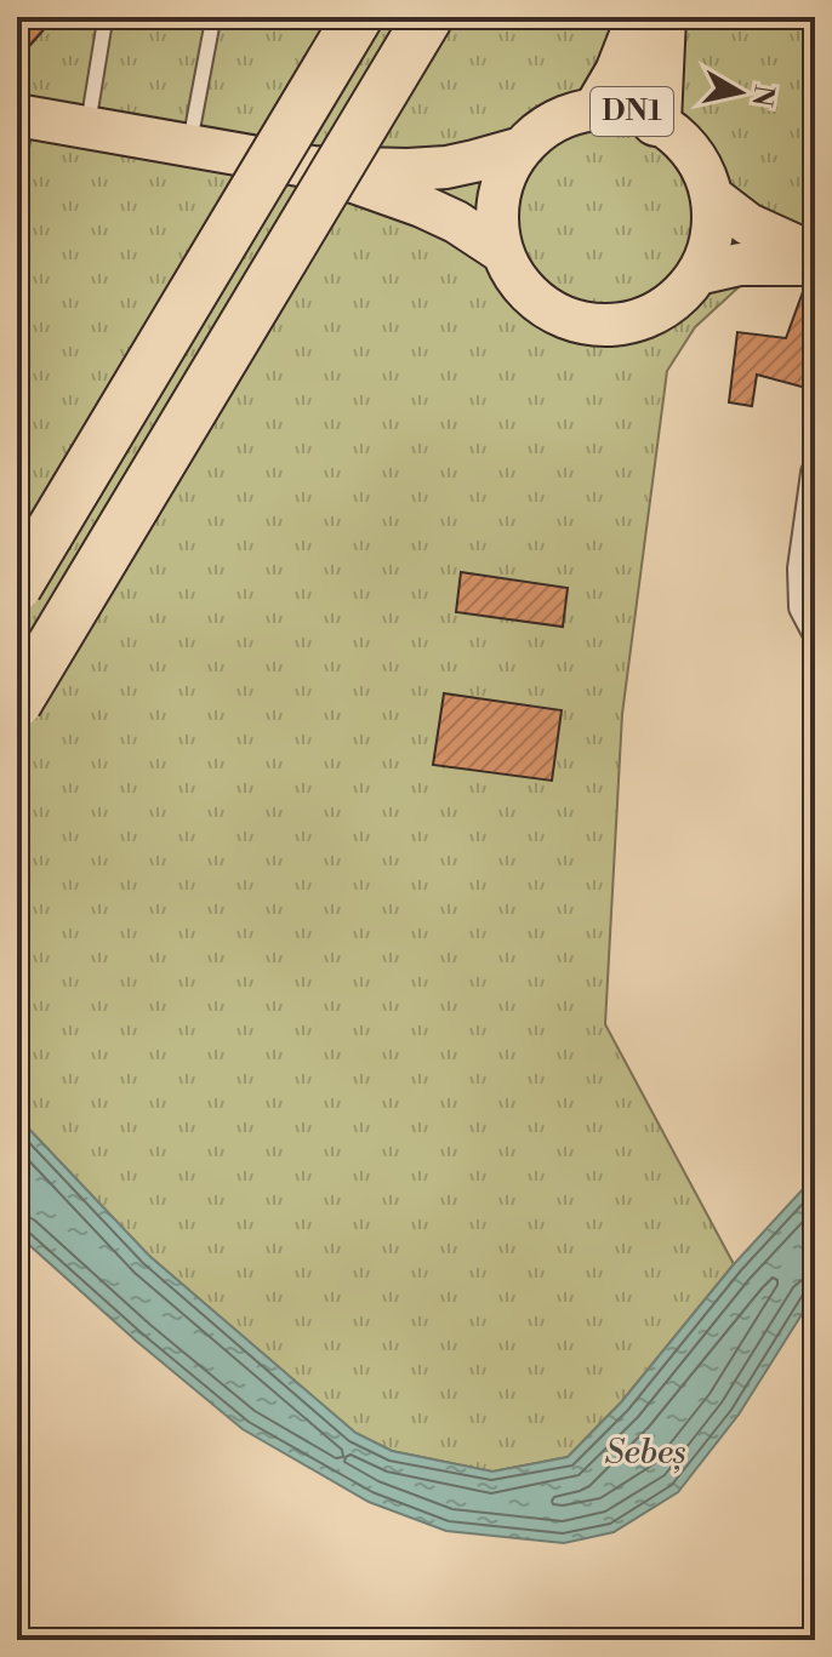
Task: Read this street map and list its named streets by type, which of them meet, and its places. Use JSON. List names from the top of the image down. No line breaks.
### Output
{"streets":{"main road":["DN1"]},"water":["Sebeș"],"north":"right"}
